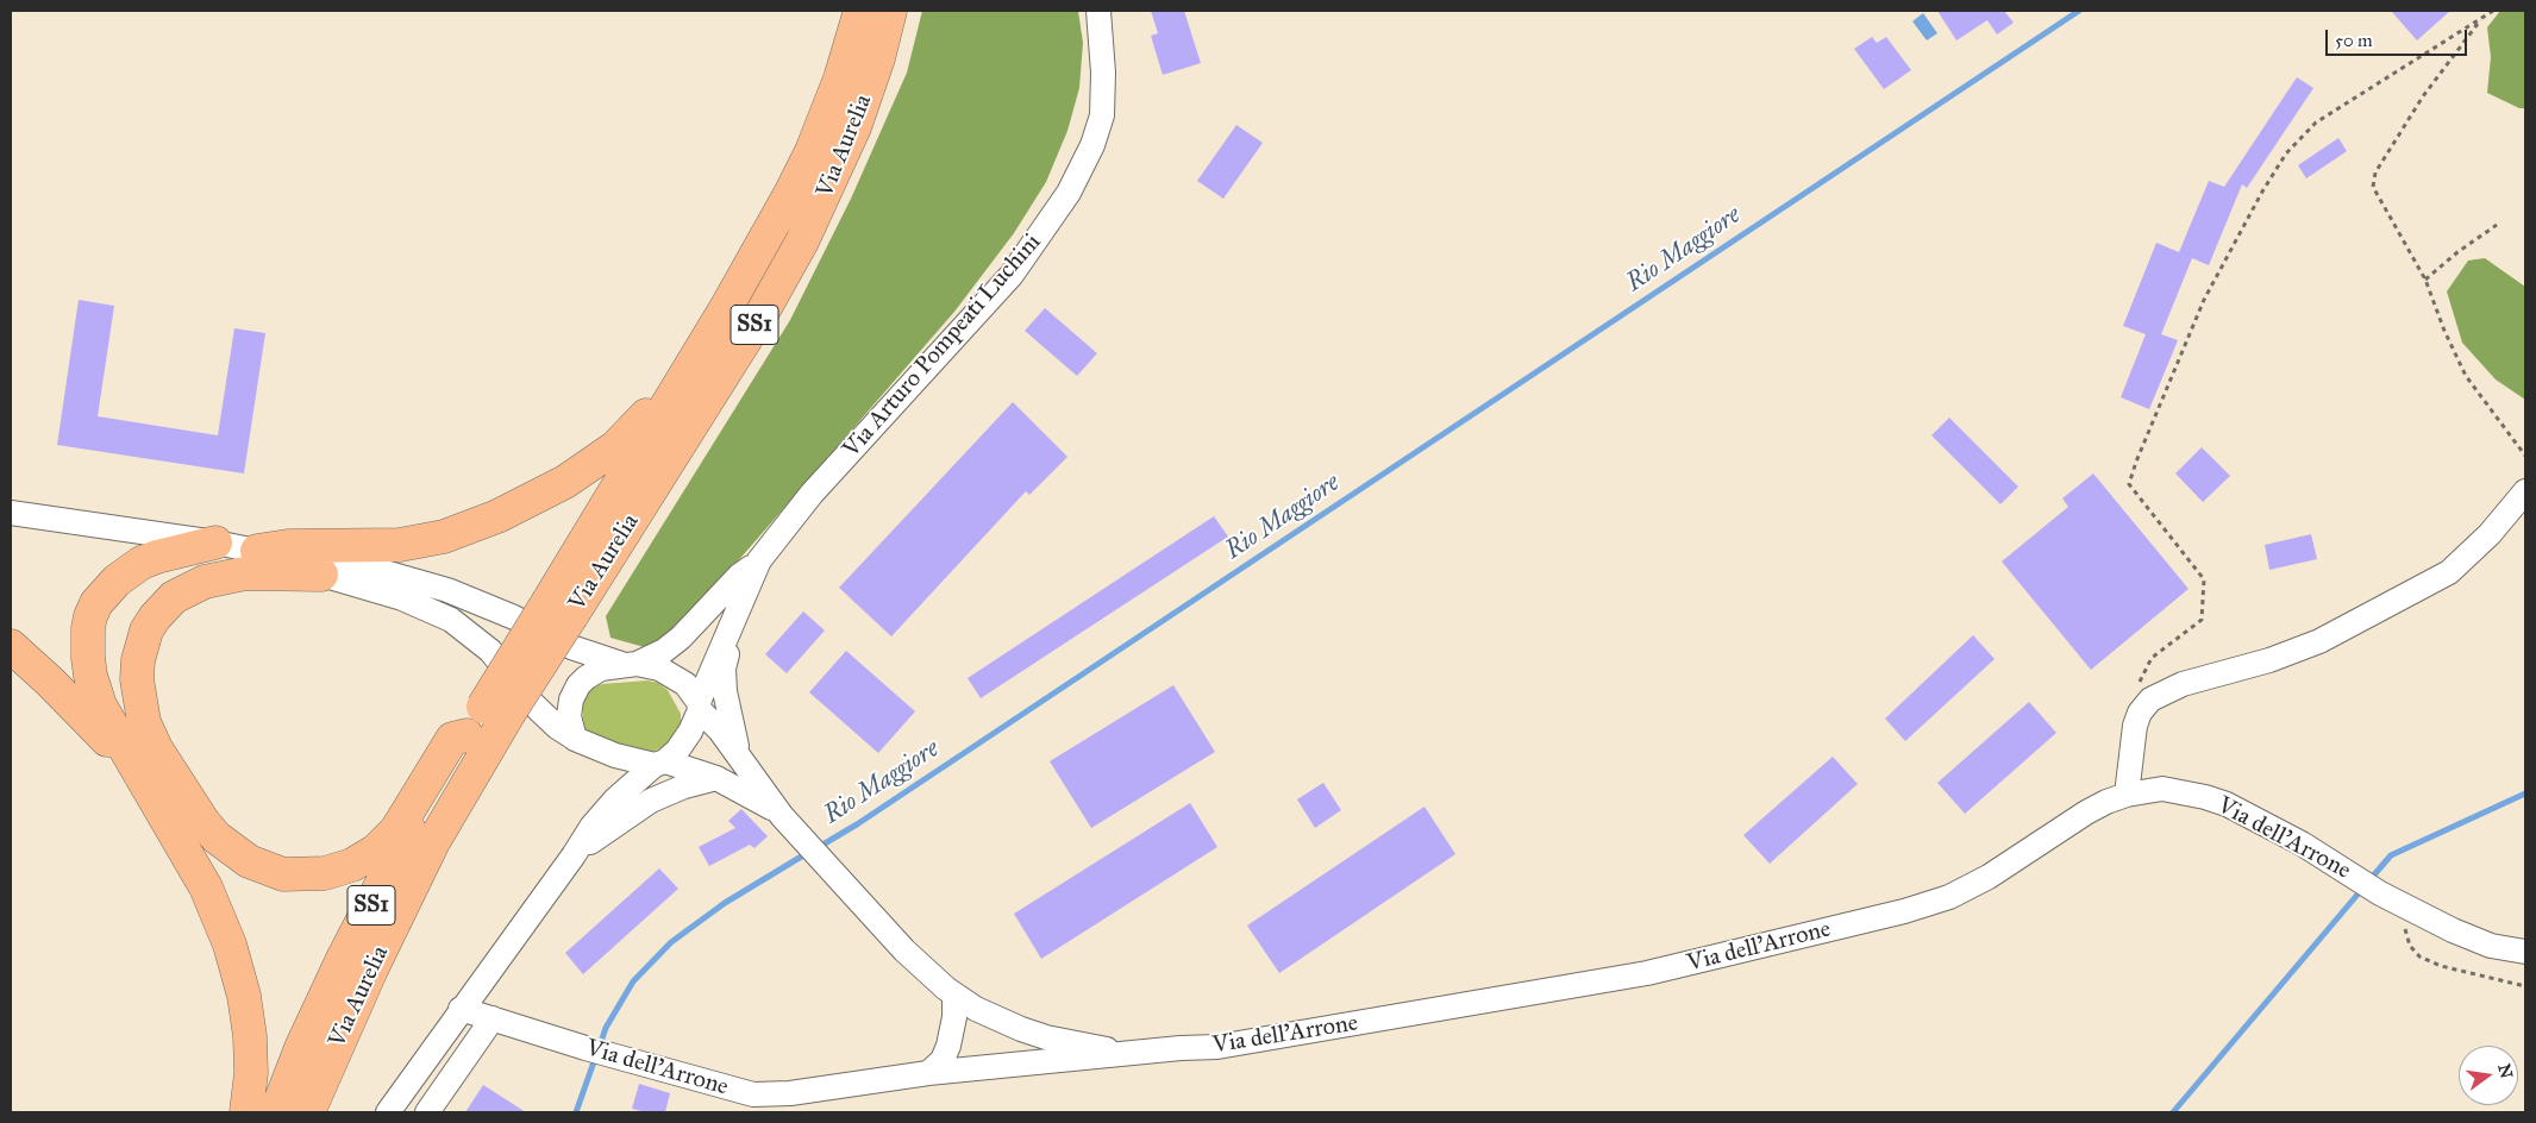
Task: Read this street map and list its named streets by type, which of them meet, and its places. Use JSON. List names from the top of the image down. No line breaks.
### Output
{"streets":{"highway":["Via Aurelia","SS1"],"street":["Via Arturo Pompeati Luchini","Via dell'Arrone"]},"water":["Rio Maggiore"],"scale_bar":"50 m","north":"right"}
